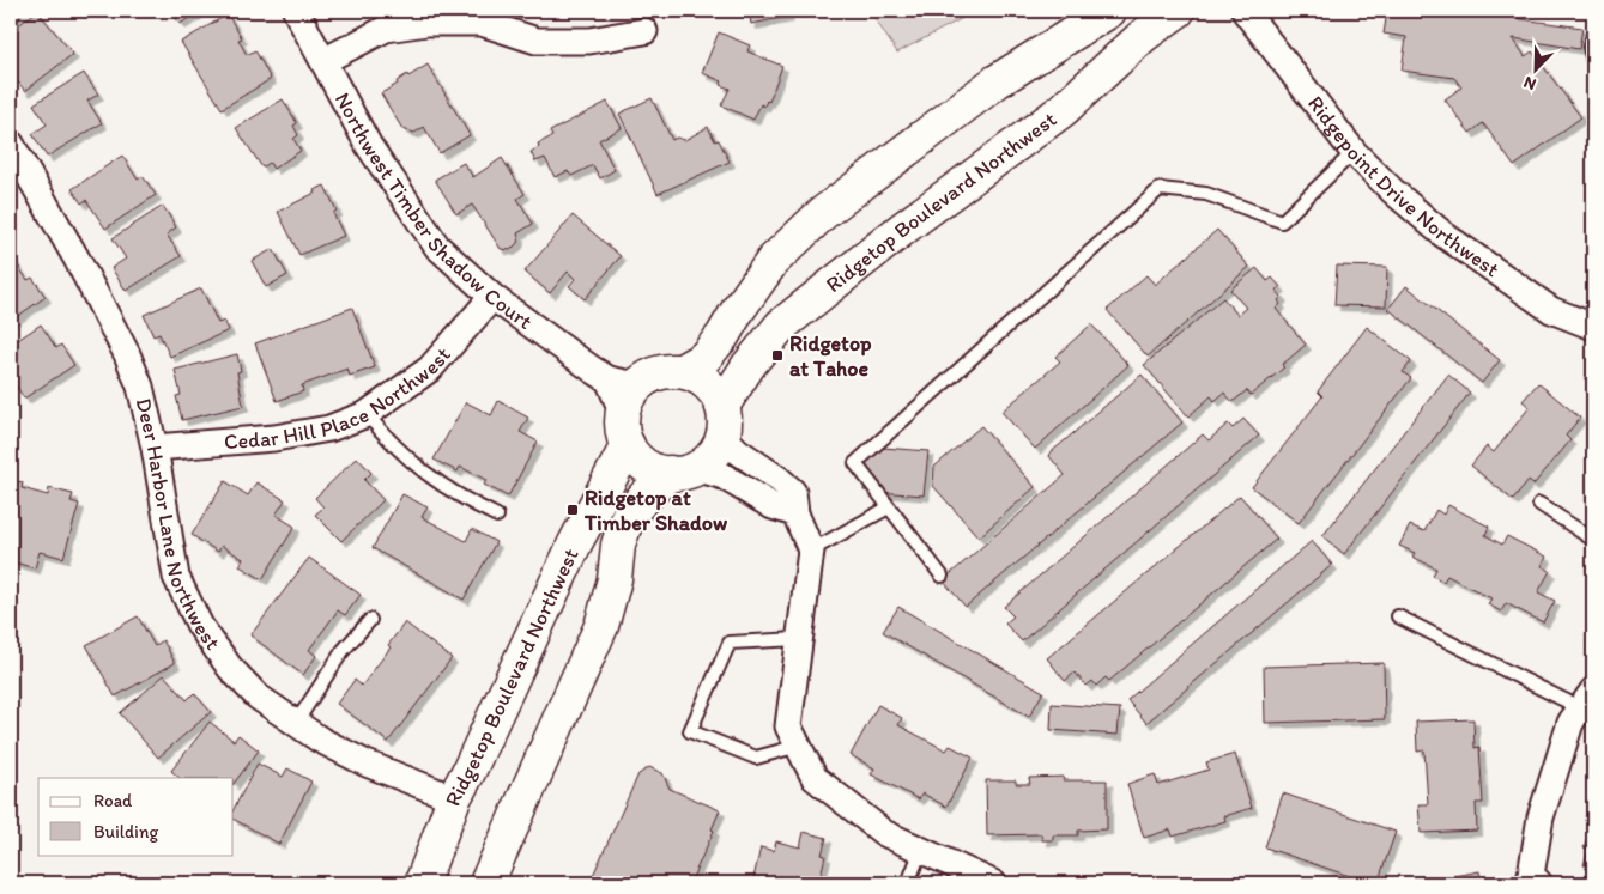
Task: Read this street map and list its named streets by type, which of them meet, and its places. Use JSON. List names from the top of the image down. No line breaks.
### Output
{"streets":{"main road":["Ridgetop Boulevard Northwest"],"street":["Ridgepoint Drive Northwest","Northwest Timber Shadow Court","Cedar Hill Place Northwest","Deer Harbor Lane Northwest"]},"crossings":[["Ridgetop Boulevard Northwest","Northwest Timber Shadow Court"],["Ridgetop Boulevard Northwest","Deer Harbor Lane Northwest"],["Northwest Timber Shadow Court","Cedar Hill Place Northwest"],["Cedar Hill Place Northwest","Deer Harbor Lane Northwest"]],"places":{"transit":["Ridgetop at Tahoe","Ridgetop at Timber Shadow"]},"legend":["Road","Building"],"north":"bottom left"}
